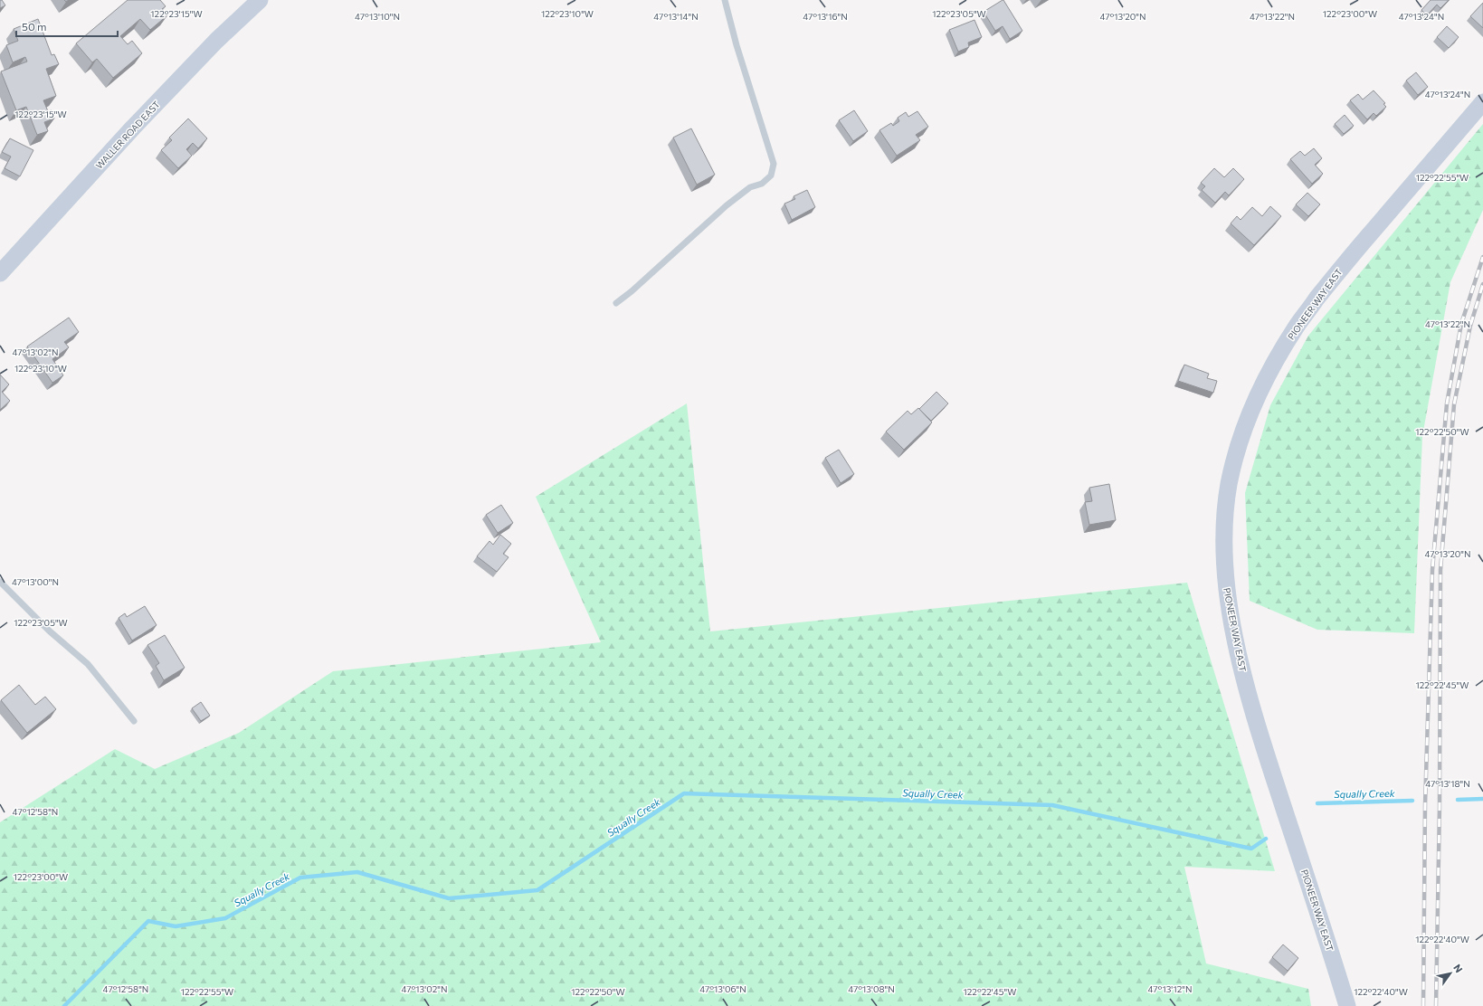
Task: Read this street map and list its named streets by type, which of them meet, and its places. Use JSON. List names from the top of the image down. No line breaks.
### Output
{"streets":{"main road":["WALLER ROAD EAST","PIONEER WAY EAST"]},"water":["Squally Creek"],"scale_bar":"50 m","north":"top right","coordinates":["122°23'15\"W","122°23'05\"W","122°23'00\"W","122°23'10\"W","47°13'14\"N","47°13'16\"N","47°13'22\"N","47°13'10\"N","47°13'20\"N","47°13'24\"N","122°22'55\"W","47°13'02\"N","122°22'50\"W","47°13'00\"N","122°22'45\"W","47°13'18\"N","47°12'58\"N","122°22'40\"W","47°13'06\"N","47°13'08\"N","47°13'12\"N"]}
